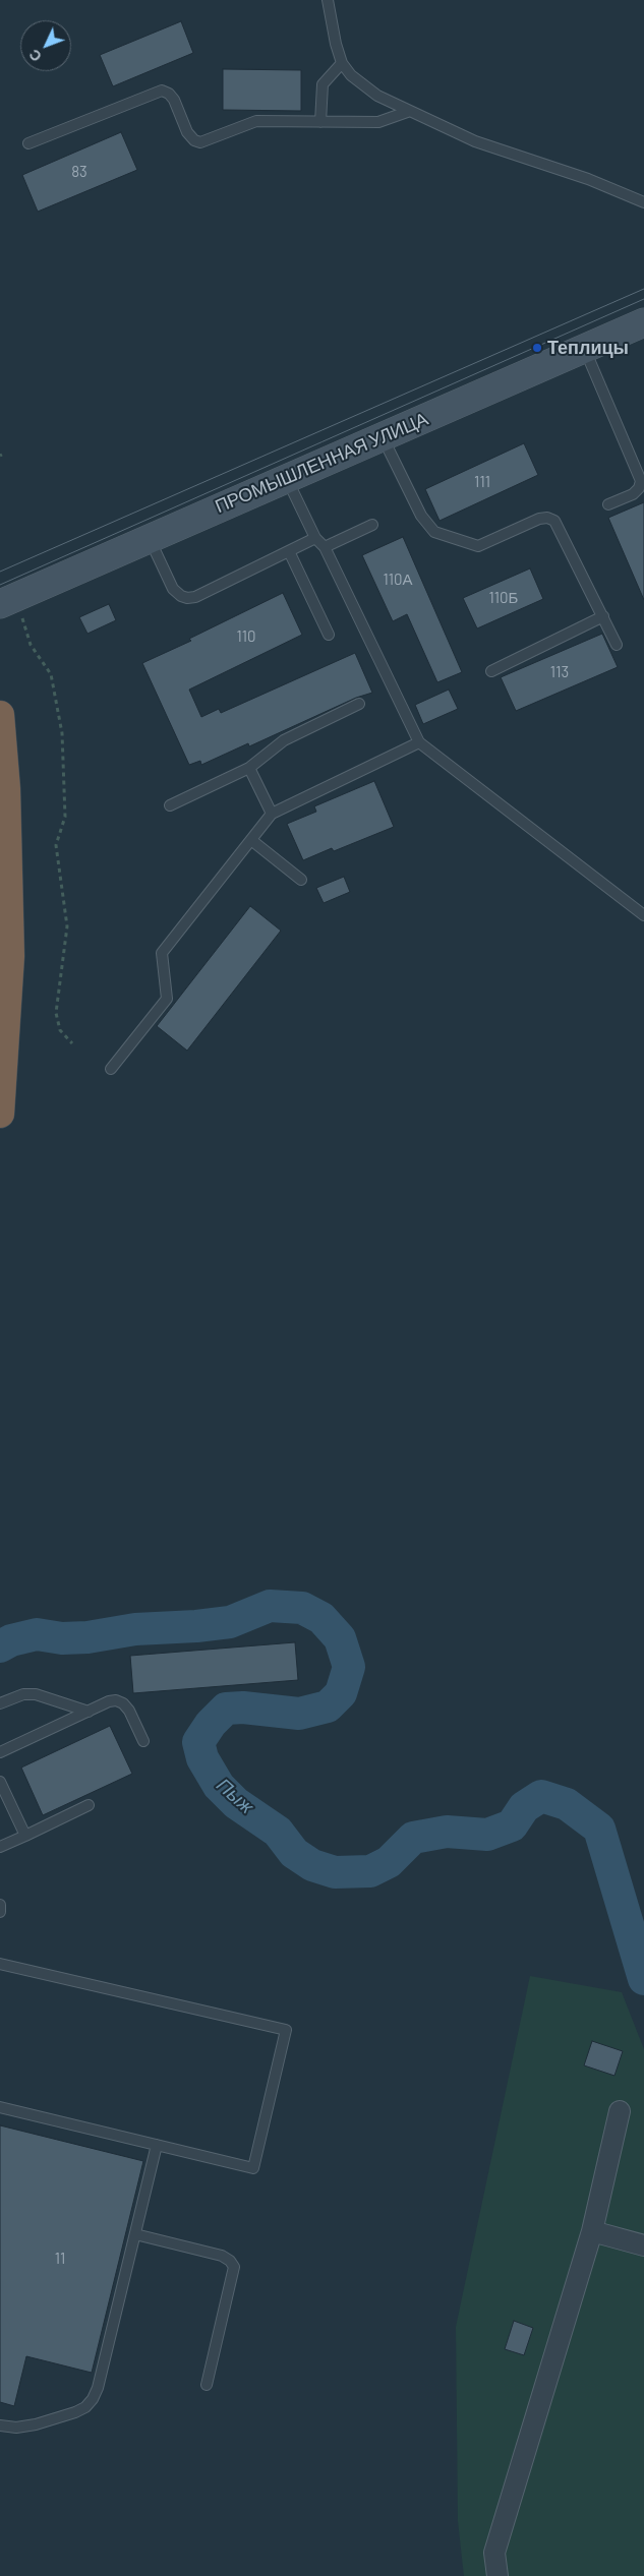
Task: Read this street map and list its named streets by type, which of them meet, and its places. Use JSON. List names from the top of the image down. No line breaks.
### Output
{"streets":{"street":["ПРОМЫШЛЕННАЯ УЛИЦА"]},"water":["Пыж"],"places":["Теплицы"],"house_numbers":["83","111","110А","110Б","110","113","11"],"north":"bottom left"}
